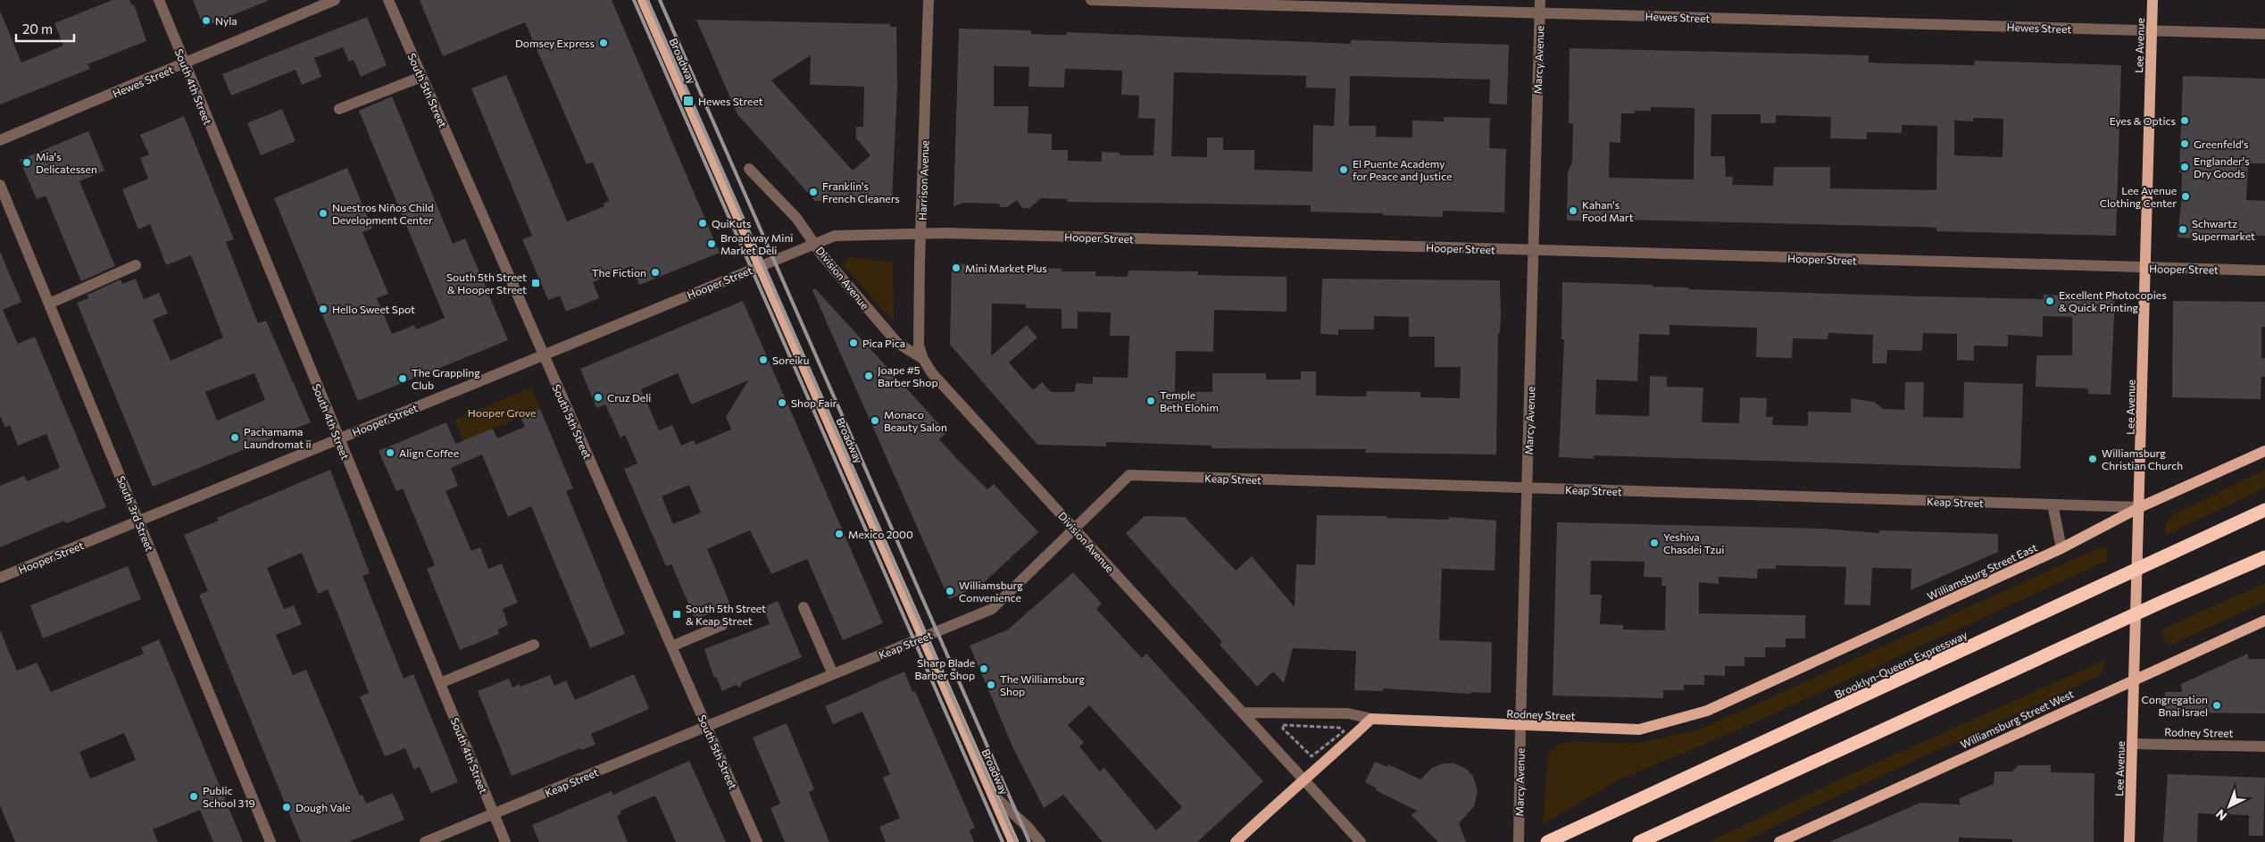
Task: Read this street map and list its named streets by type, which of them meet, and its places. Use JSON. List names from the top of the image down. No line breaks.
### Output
{"streets":{"highway":["Brooklyn-Queens Expressway"],"main road":["Lee Avenue","Broadway","Williamsburg Street East","Rodney Street","Williamsburg Street West"],"street":["Hewes Street","Marcy Avenue","South 4th Street","South 5th Street","Harrison Avenue","Hooper Street","Division Avenue","Keap Street","South 3rd Street"]},"crossings":[["Hewes Street","Lee Avenue"],["Hewes Street","Marcy Avenue"],["Hewes Street","South 4th Street"],["Lee Avenue","Hooper Street"],["Lee Avenue","Keap Street"],["Lee Avenue","Williamsburg Street East"],["Lee Avenue","Rodney Street"],["Lee Avenue","Williamsburg Street West"],["Marcy Avenue","Hooper Street"],["Marcy Avenue","Keap Street"],["Marcy Avenue","Rodney Street"],["Broadway","Hooper Street"],["Broadway","Keap Street"],["South 4th Street","Hooper Street"],["South 4th Street","Keap Street"],["South 5th Street","Hooper Street"],["South 5th Street","Keap Street"],["Harrison Avenue","Hooper Street"],["Harrison Avenue","Division Avenue"],["Hooper Street","Division Avenue"],["Hooper Street","South 3rd Street"],["Division Avenue","Keap Street"],["Division Avenue","Rodney Street"],["Keap Street","Williamsburg Street East"],["Williamsburg Street East","Rodney Street"]],"parks":["Hooper Grove"],"places":{"other":["Nyla","Domsey Express","Eyes & Optics","Greenfeld's","Mia's Delicatessen","Englander's Dry Goods","El Puente Academy for Peace and Justice","Franklin's French Cleaners","Lee Avenue Clothing Center","Kahan's Food Mart","Nuestros Niños Child Development Center","QuiKuts","Schwartz Supermarket","Broadway Mini Market Deli","Mini Market Plus","The Fiction","Excellent Photocopies & Quick Printing","Hello Sweet Spot","Pica Pica","Soreiku","Joape #5 Barber Shop","The Grappling Club","Cruz Deli","Temple Beth Elohim","Shop Fair","Monaco Beauty Salon","Pachamama Laundromat ii","Align Coffee","Williamsburg Christian Church","Mexico 2000","Yeshiva Chasdei Tzui","Williamsburg Convenience","Sharp Blade Barber Shop","The Williamsburg Shop","Congregation Bnai Israel","Public School 319","Dough Vale"],"transit":["Hewes Street","South 5th Street & Hooper Street","South 5th Street & Keap Street"]},"scale_bar":"20 m","north":"bottom left"}
